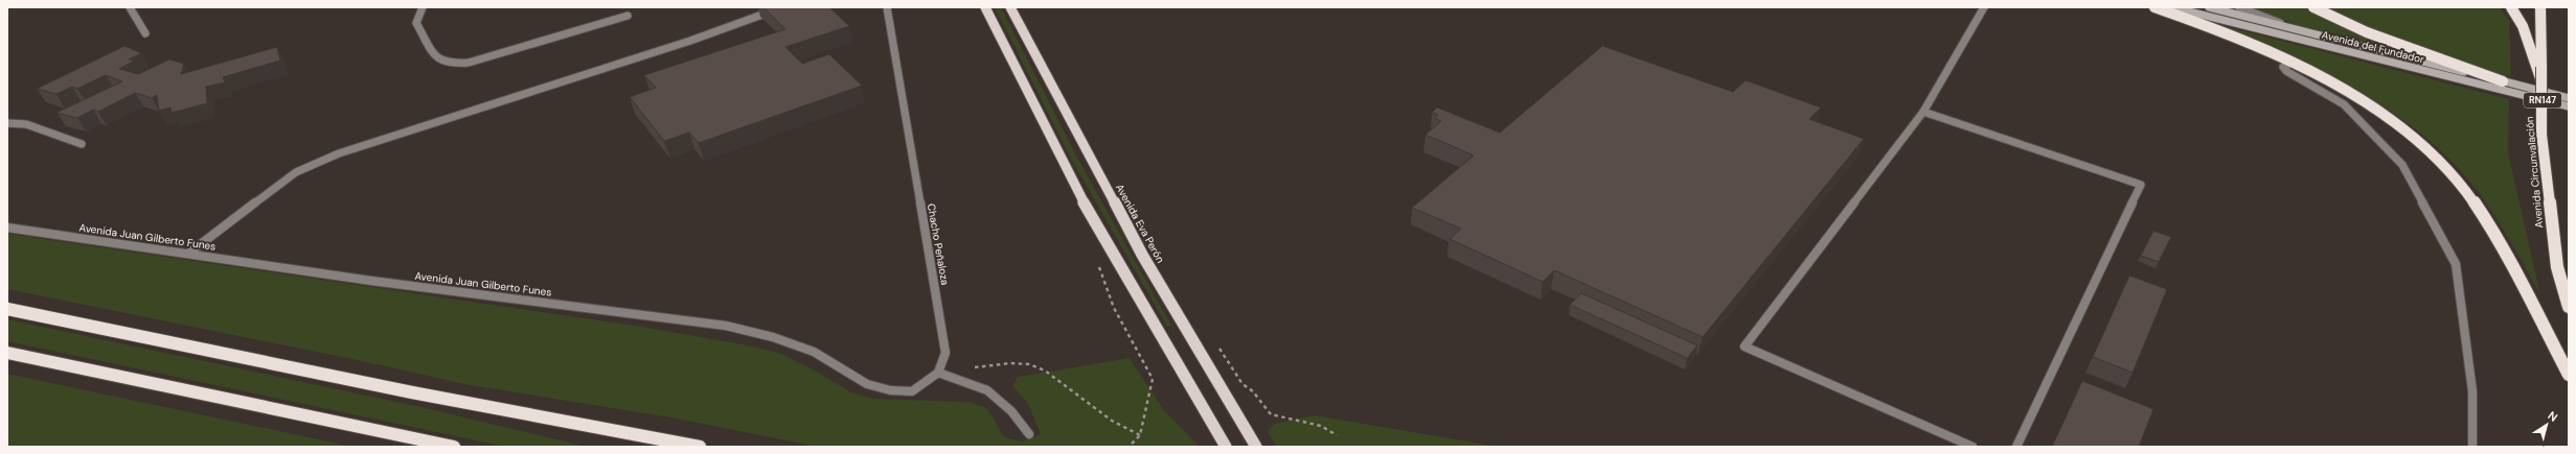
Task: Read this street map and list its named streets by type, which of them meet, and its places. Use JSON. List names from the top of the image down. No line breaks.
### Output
{"streets":{"highway":["RN147","Avenida Circunvalación"],"main road":["Avenida del Fundador","Avenida Eva Perón"],"street":["Avenida Juan Gilberto Funes","Chacho Peñaloza"]},"crossings":[["Avenida Juan Gilberto Funes","Chacho Peñaloza"]],"north":"top right"}
